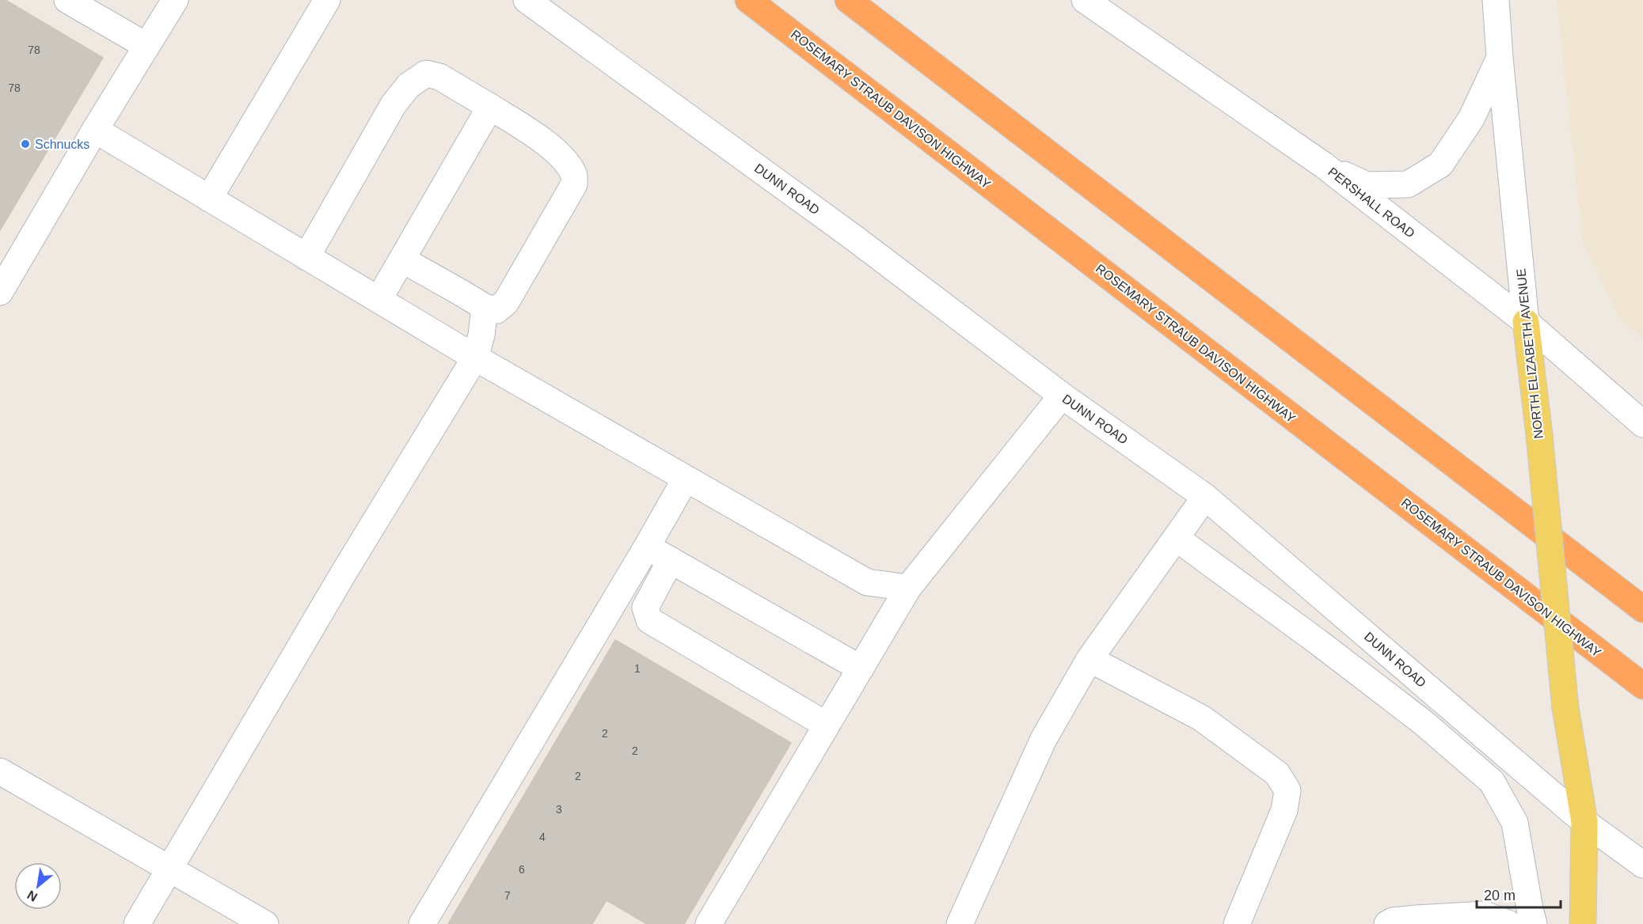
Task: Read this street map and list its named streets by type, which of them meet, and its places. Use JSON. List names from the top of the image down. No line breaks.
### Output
{"streets":{"highway":["ROSEMARY STRAUB DAVISON HIGHWAY"],"main road":["NORTH ELIZABETH AVENUE"],"street":["DUNN ROAD","PERSHALL ROAD"]},"crossings":[["DUNN ROAD","NORTH ELIZABETH AVENUE"],["PERSHALL ROAD","NORTH ELIZABETH AVENUE"]],"places":["Schnucks"],"house_numbers":["78","78","1","2","2","2","3","4","6","7"],"scale_bar":"20 m","north":"bottom left"}
